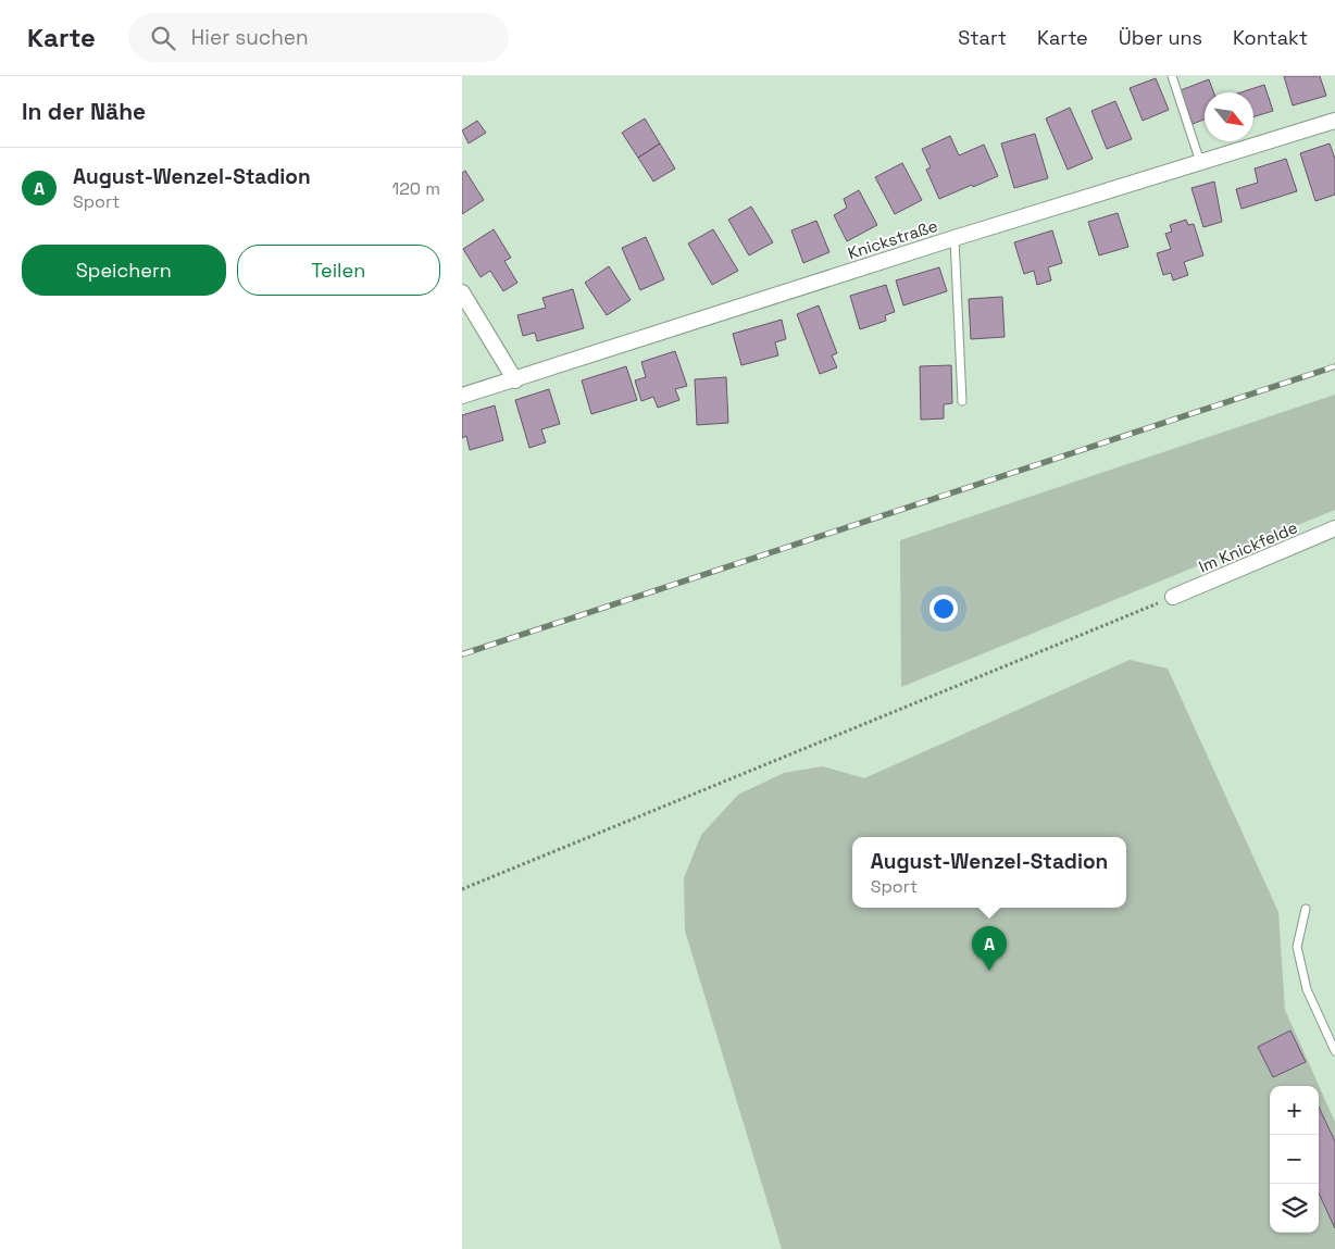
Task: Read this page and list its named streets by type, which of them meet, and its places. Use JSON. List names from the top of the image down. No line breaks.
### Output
{"streets":{"street":["Knickstraße","Im Knickfelde"]},"north":"bottom right","page":{"header":"Karte","search":"Hier suchen","nav":["Start","Karte","Über uns","Kontakt"],"heading":"In der Nähe","list":[{"mark":"A","name":"August-Wenzel-Stadion","note":"Sport","value":"120 m"}],"buttons":["Speichern","Teilen"],"popup":["August-Wenzel-Stadion","Sport"],"pins":"A","map_buttons":["+","−"]}}
